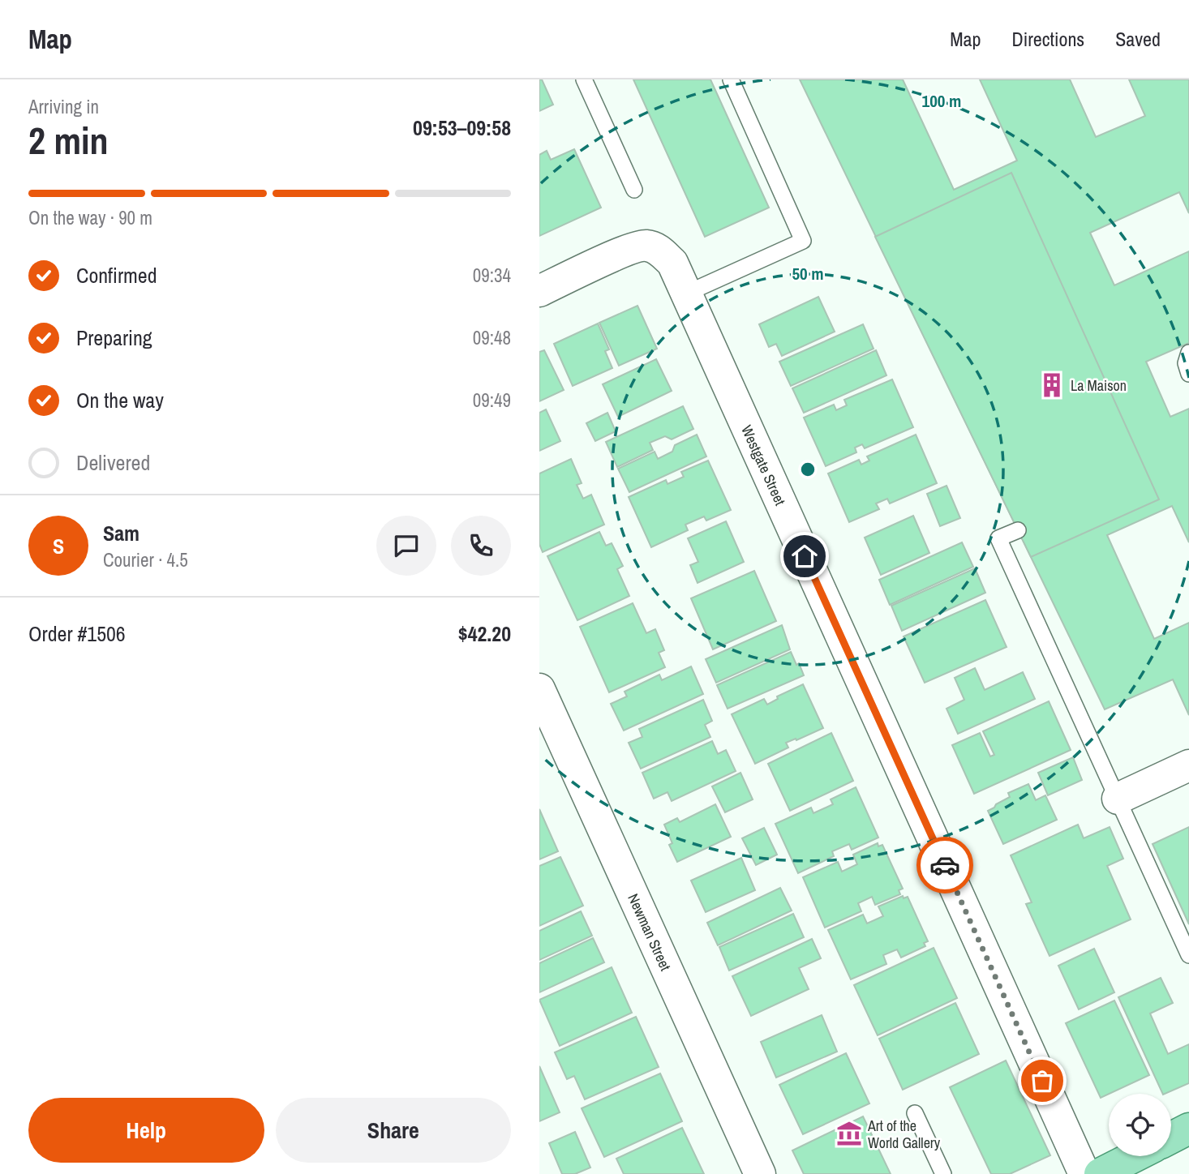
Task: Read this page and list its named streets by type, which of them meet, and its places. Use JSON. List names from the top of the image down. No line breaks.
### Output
{"streets":{"street":["Westgate Street","Newman Street"]},"places":{"building":["La Maison"],"museum":["Art of the World Gallery"]},"page":{"header":"Map","nav":["Map","Directions","Saved"],"heading":["2 min","Arriving in","09:53–09:58"],"panel":["Sam","Courier · 4.5","Order #1506","$42.20"],"bar":"On the way · 90 m","list":[["Confirmed","09:34"],["Preparing","09:48"],["On the way","09:49"],"Delivered"],"round":"S","buttons":["Help","Share"]},"rings":["100 m","50 m"]}
